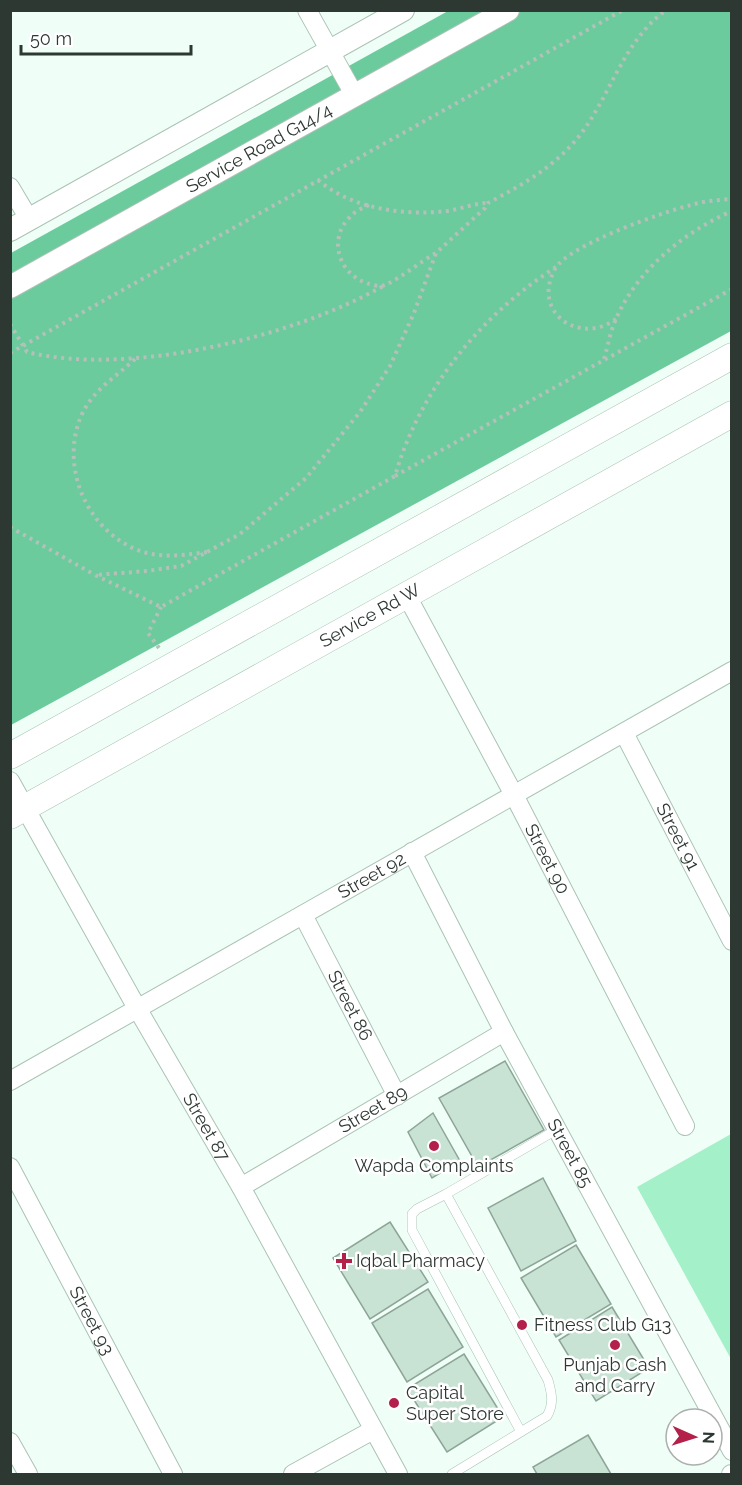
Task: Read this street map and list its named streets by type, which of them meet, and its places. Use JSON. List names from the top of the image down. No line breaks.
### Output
{"streets":{"main road":["Service Rd W"],"street":["Service Road G14/4","Street 91","Street 90","Street 92","Street 86","Street 89","Street 87","Street 85","Street 93"]},"crossings":[["Service Rd W","Street 90"],["Service Rd W","Street 87"],["Street 91","Street 92"],["Street 90","Street 92"],["Street 92","Street 86"],["Street 92","Street 87"],["Street 92","Street 85"],["Street 86","Street 89"],["Street 89","Street 87"],["Street 89","Street 85"]],"places":{"other":["Wapda Complaints","Fitness Club G13","Punjab Cash and Carry","Capital Super Store"],"health":["Iqbal Pharmacy"]},"scale_bar":"50 m","north":"right"}
